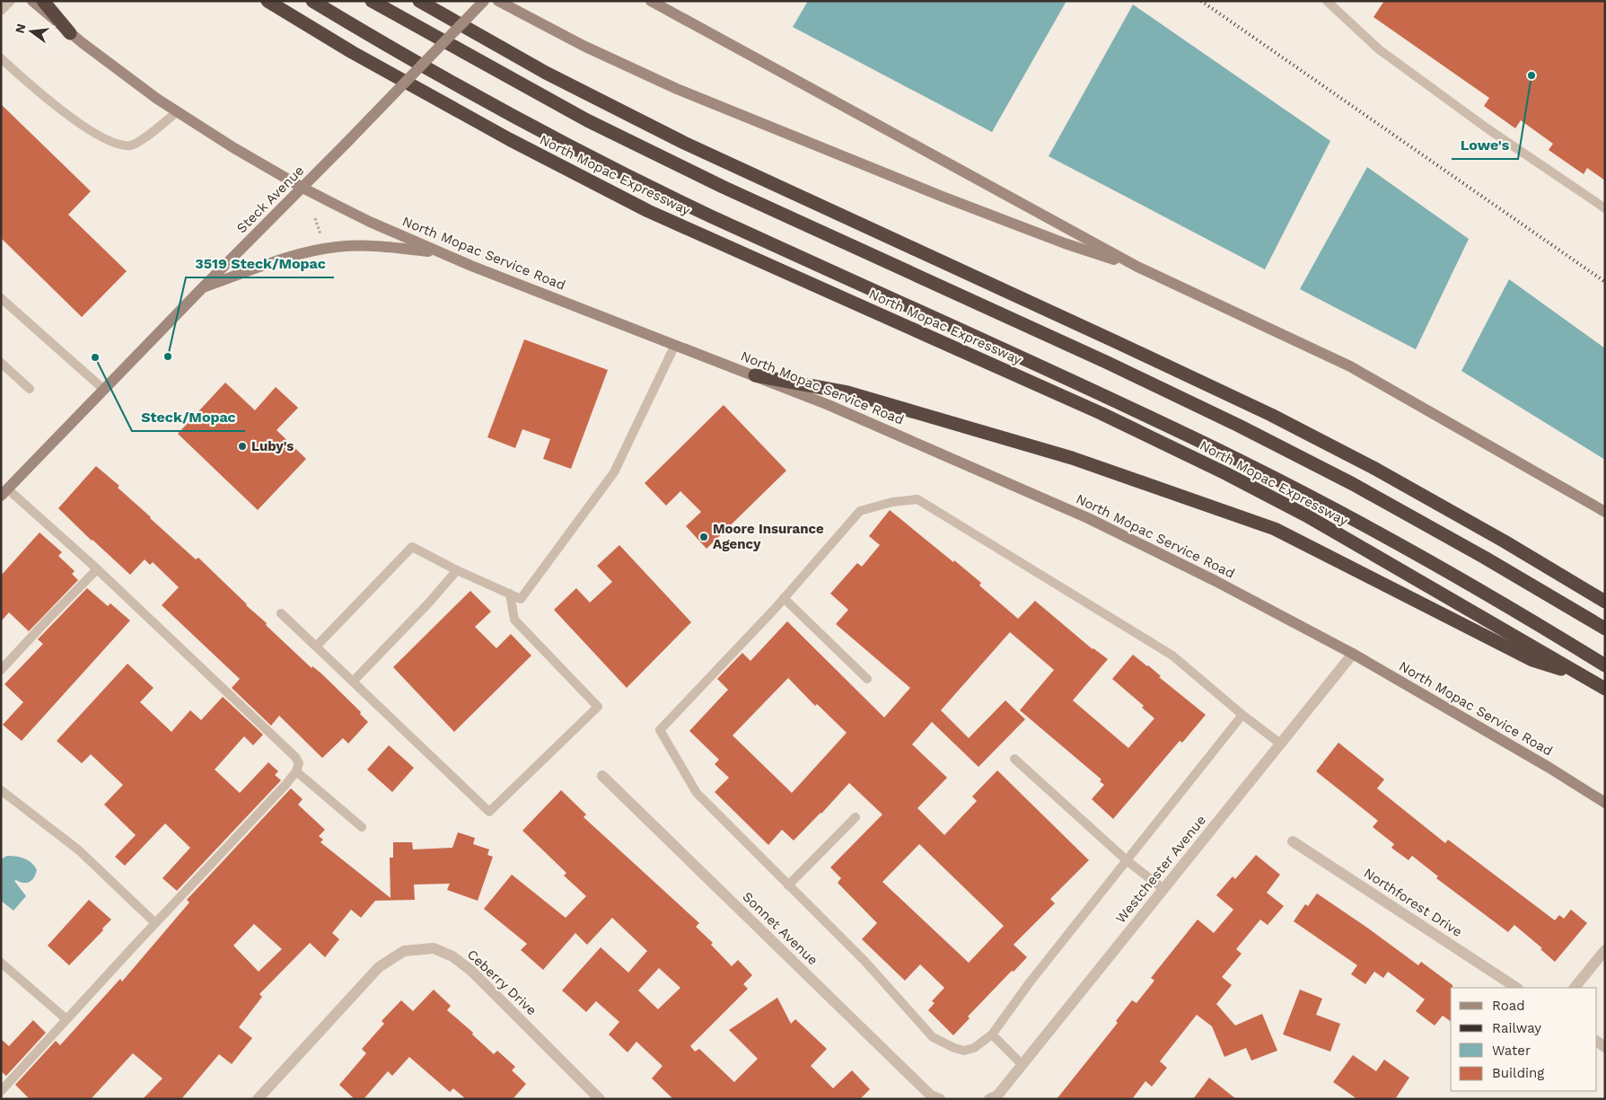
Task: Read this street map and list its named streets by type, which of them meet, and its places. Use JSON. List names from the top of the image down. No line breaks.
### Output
{"streets":{"highway":["North Mopac Expressway"],"main road":["Steck Avenue","North Mopac Service Road"],"street":["Westchester Avenue","Northforest Drive","Sonnet Avenue","Ceberry Drive"]},"crossings":[["Steck Avenue","North Mopac Service Road"],["North Mopac Service Road","Westchester Avenue"]],"places":["Lowe's","3519 Steck/Mopac","Steck/Mopac","Luby's","Moore Insurance Agency"],"legend":["Road","Railway","Water","Building"],"north":"left"}
